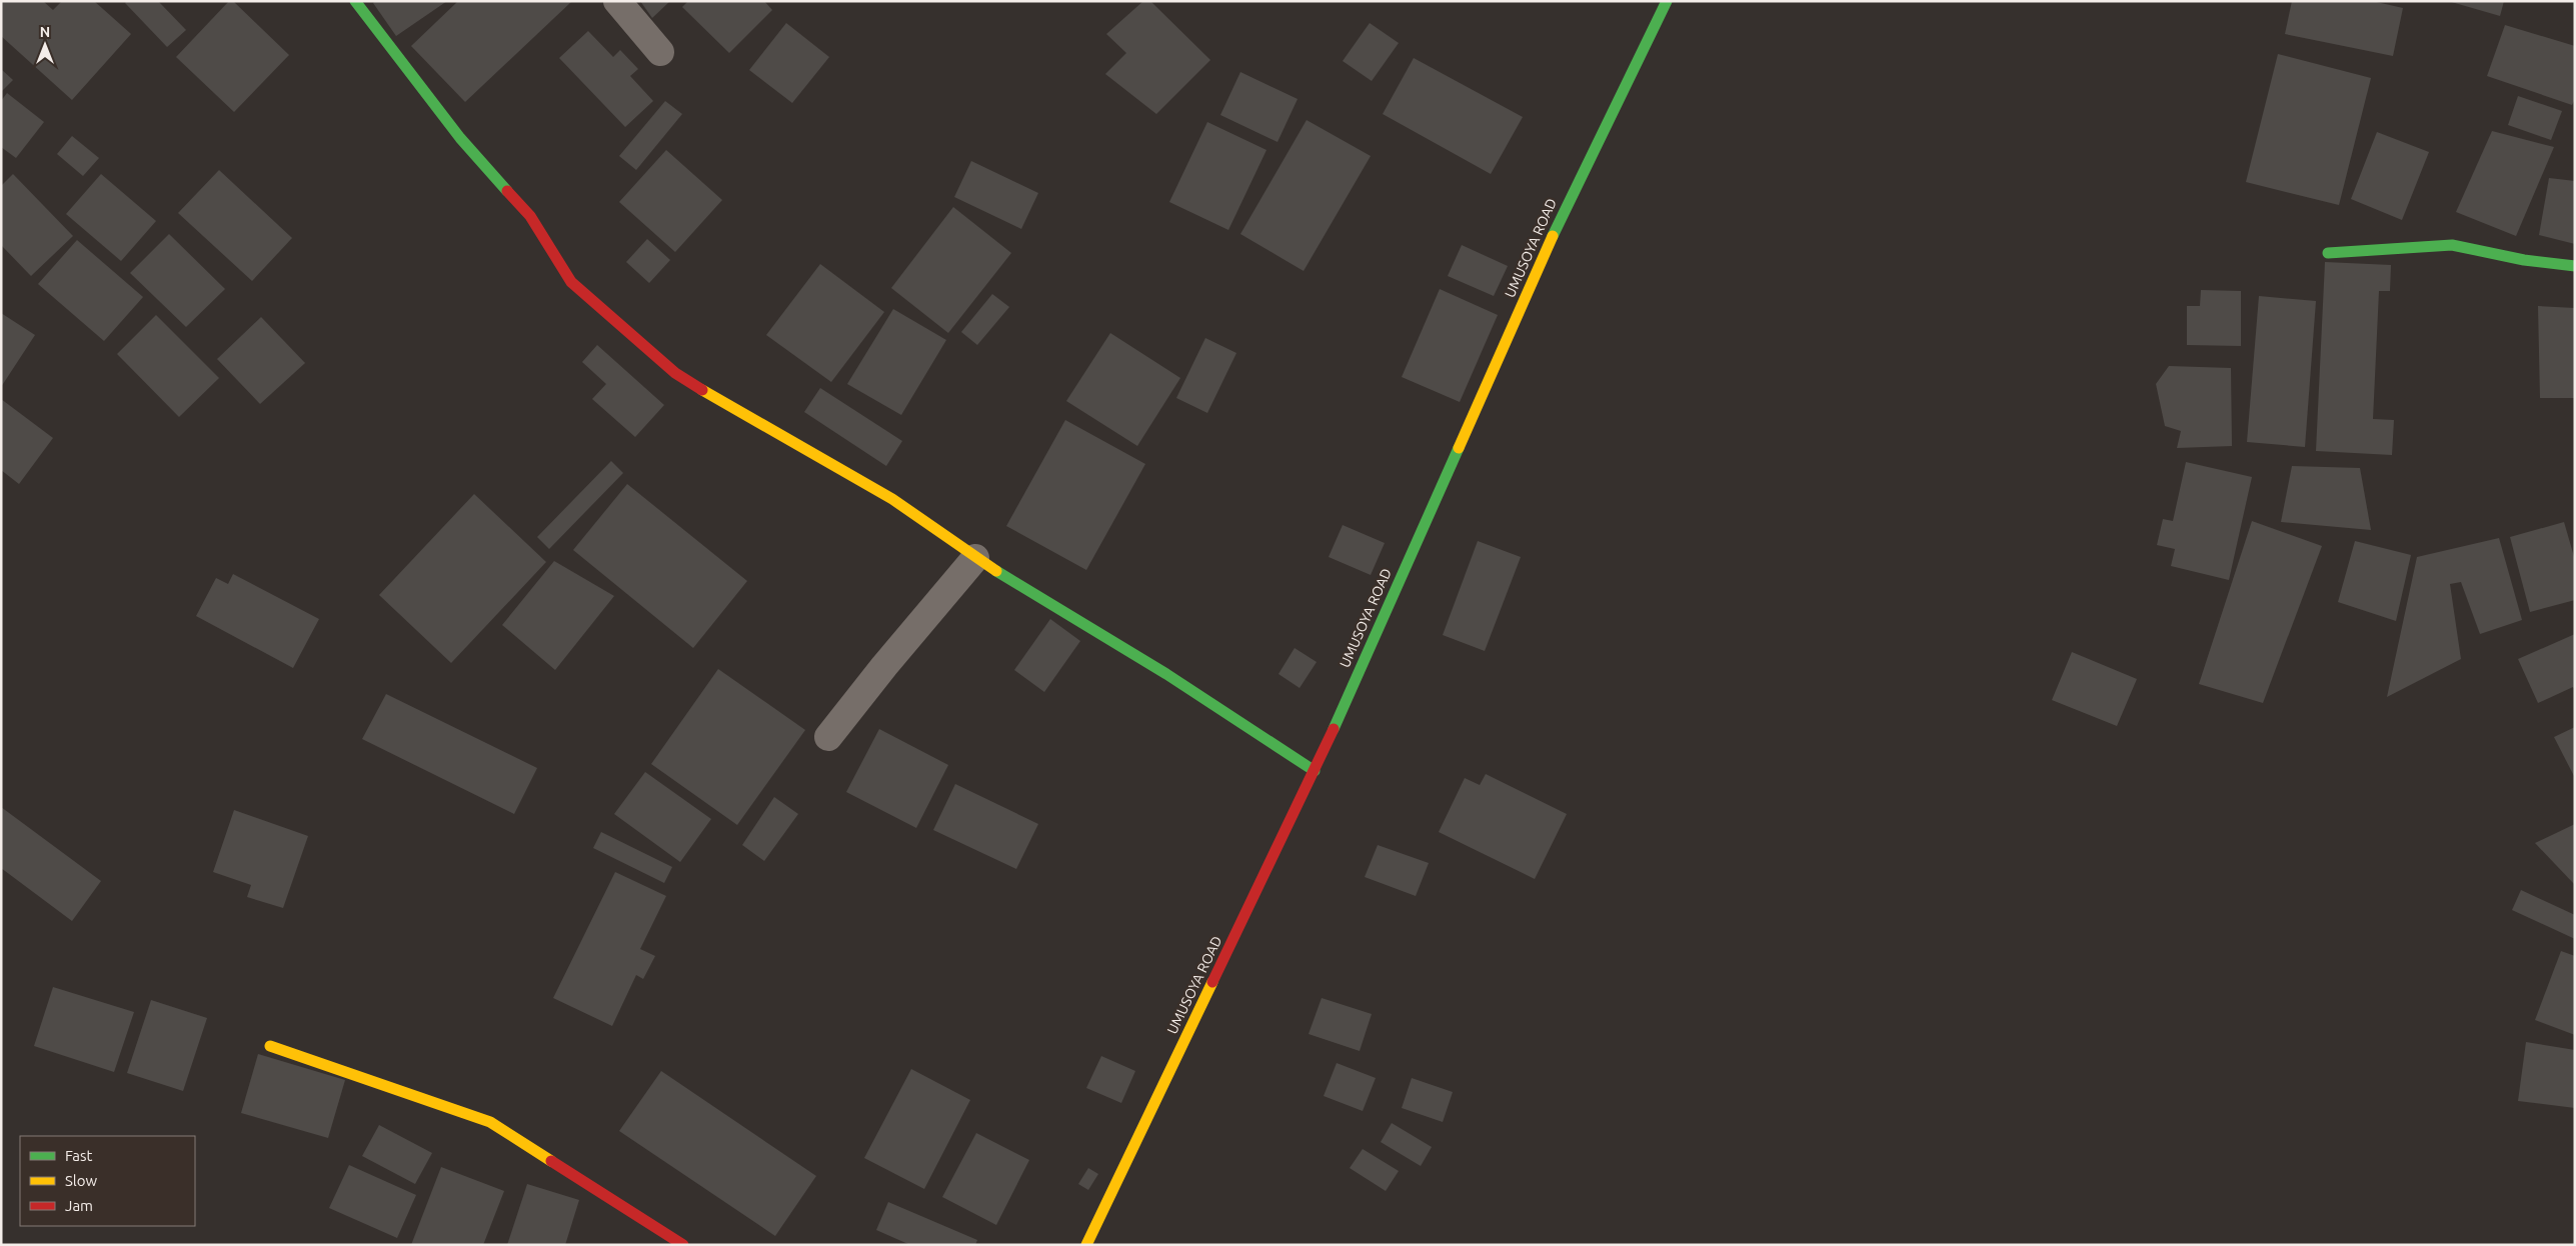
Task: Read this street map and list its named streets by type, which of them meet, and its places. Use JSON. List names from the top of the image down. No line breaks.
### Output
{"streets":{"street":["UMUSOYA ROAD"]},"legend":["Fast","Slow","Jam"],"north":"top"}
